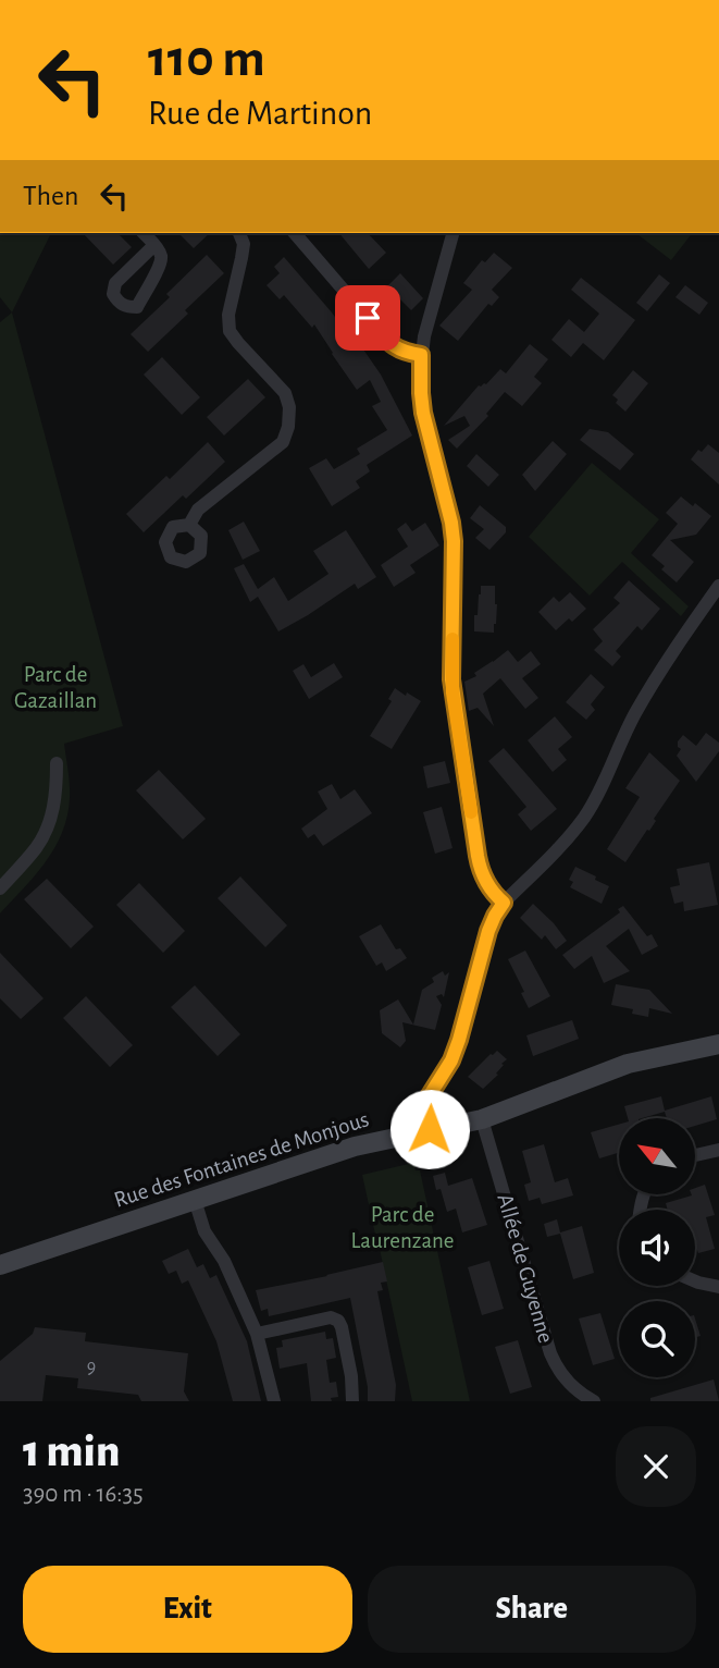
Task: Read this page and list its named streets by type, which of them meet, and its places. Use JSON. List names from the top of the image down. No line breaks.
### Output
{"streets":{"street":["Rue des Fontaines de Monjous","Allée de Guyenne"]},"crossings":[["Rue des Fontaines de Monjous","Allée de Guyenne"]],"parks":["Parc de Gazaillan","Parc de Laurenzane"],"house_numbers":["9"],"north":"top left","page":{"turn":["110 m","Rue de Martinon"],"then":"Then","heading":["1 min","390 m · 16:35"],"buttons":["Exit","Share"]}}
